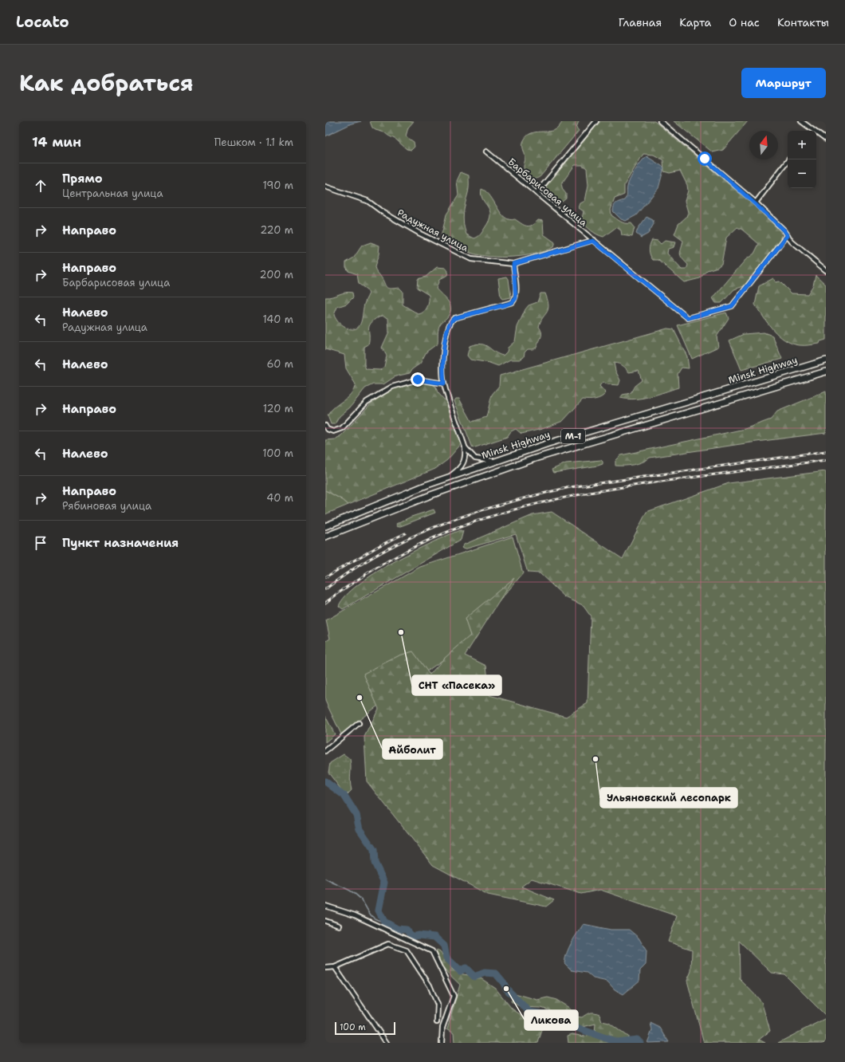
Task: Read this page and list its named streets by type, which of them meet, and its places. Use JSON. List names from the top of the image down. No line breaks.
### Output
{"streets":{"highway":["Minsk Highway","М-1"],"street":["Барбарисовая улица","Радужная улица"]},"crossings":[["Барбарисовая улица","Радужная улица"]],"places":["СНТ «Пасека»","Айболит","Ульяновский лесопарк","Ликова"],"scale_bar":"100 m","north":"top","page":{"header":"Locato","nav":["Главная","Карта","О нас","Контакты"],"title":"Как добраться","buttons":"Маршрут","heading":["14 мин","Пешком · 1.1 km"],"map_buttons":["+","−"],"list":[["Прямо","Центральная улица","190 m"],["Направо","220 m"],["Направо","Барбарисовая улица","200 m"],["Налево","Радужная улица","140 m"],["Налево","60 m"],["Направо","120 m"],["Налево","100 m"],["Направо","Рябиновая улица","40 m"],"Пункт назначения"],"scale":"100 m"}}
